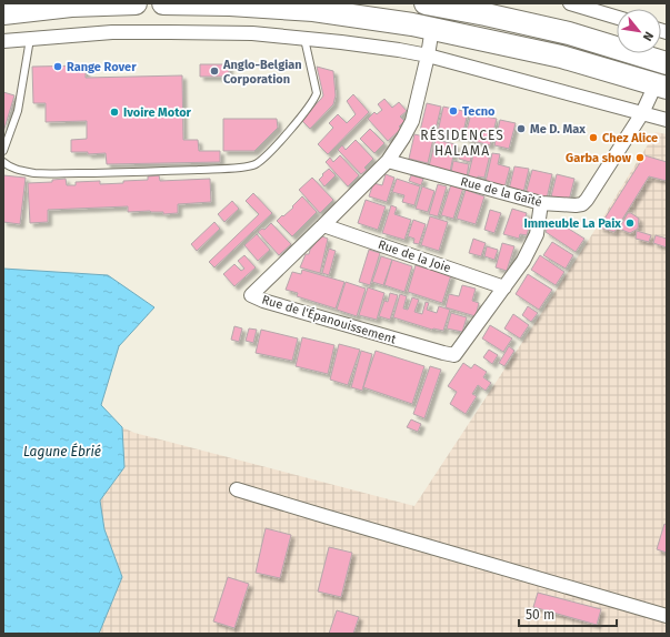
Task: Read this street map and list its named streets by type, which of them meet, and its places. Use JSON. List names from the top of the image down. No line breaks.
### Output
{"streets":{"street":["Rue de la Gaîté","Rue de la Joie","Rue de l'Épanouissement"]},"crossings":[["Rue de la Gaîté","Rue de l'Épanouissement"],["Rue de la Joie","Rue de l'Épanouissement"]],"districts":["RÉSIDENCES HALAMA"],"water":["Lagune Ébrié"],"places":["Range Rover","Anglo-Belgian Corporation","Tecno","Ivoire Motor","Me D. Max","Chez Alice","Garba show","Immeuble La Paix"],"scale_bar":"50 m","north":"bottom right"}
